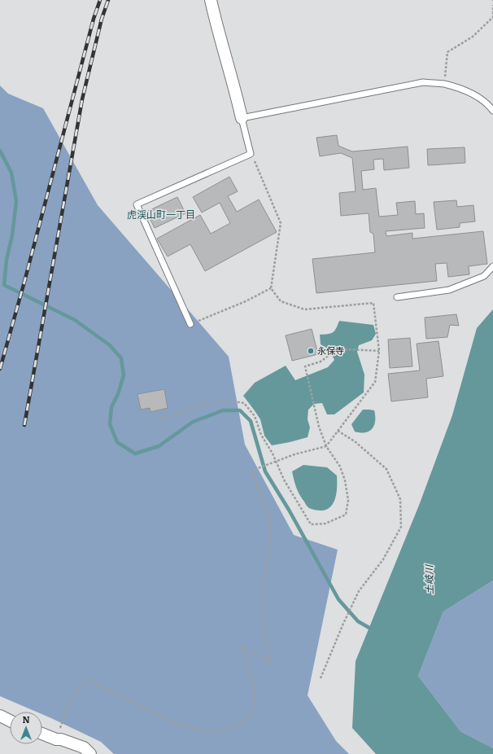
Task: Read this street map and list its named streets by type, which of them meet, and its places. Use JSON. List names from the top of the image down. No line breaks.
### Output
{"districts":["虎渓山町一丁目"],"water":["土岐川"],"places":["永保寺"],"north":"top"}
